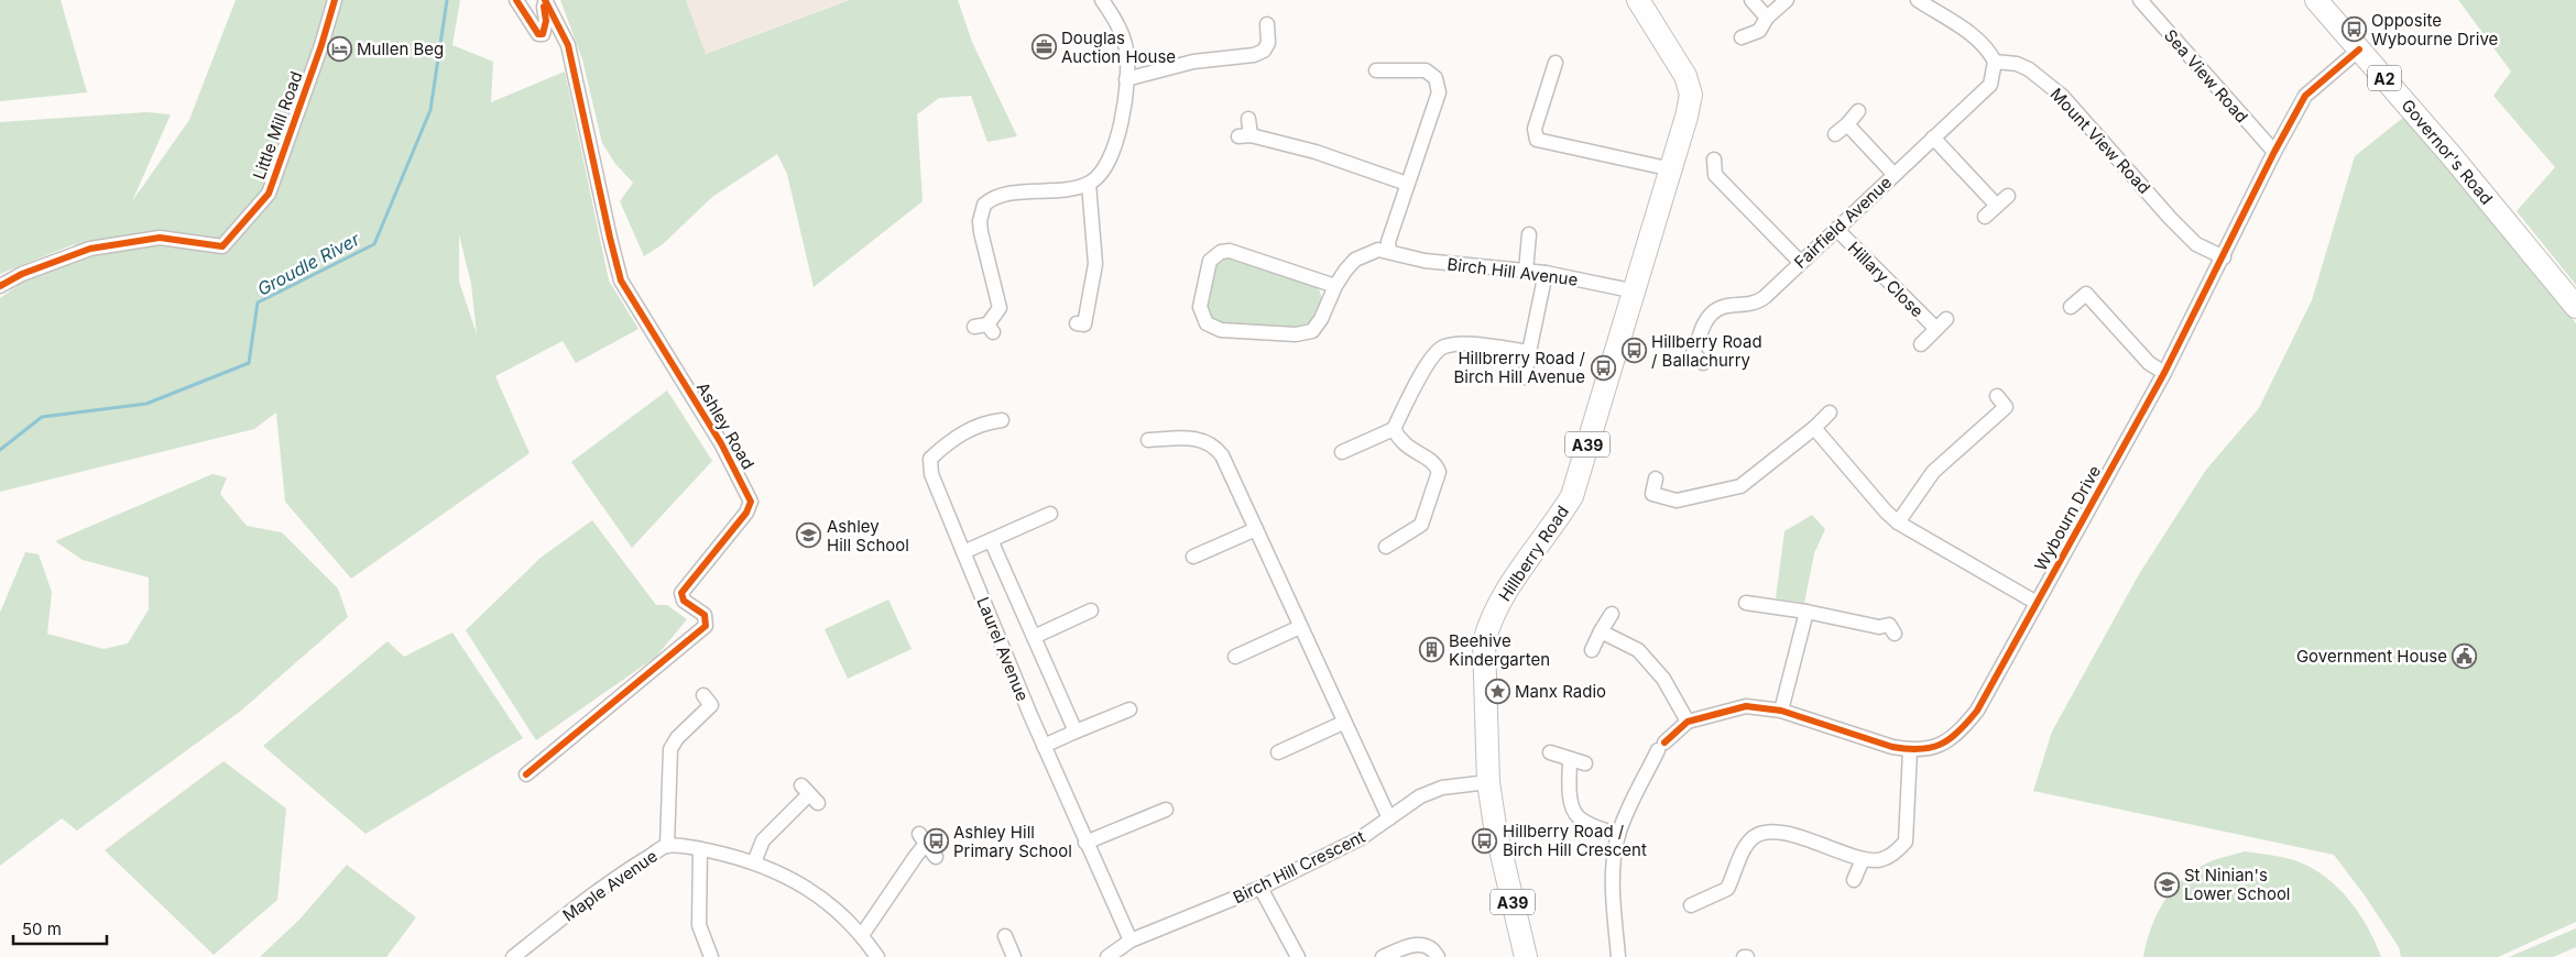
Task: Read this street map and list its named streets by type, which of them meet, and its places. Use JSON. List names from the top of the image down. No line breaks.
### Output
{"streets":{"highway":["A2","Governor's Road","A39","Hillberry Road"],"street":["Sea View Road","Little Mill Road","Mount View Road","Fairfield Avenue","Birch Hill Avenue","Hillary Close","Ashley Road","Wybourn Drive","Laurel Avenue","Birch Hill Crescent","Maple Avenue"]},"crossings":[["Sea View Road","Wybourn Drive"],["Mount View Road","Fairfield Avenue"],["Mount View Road","Wybourn Drive"],["Governor's Road","Wybourn Drive"],["Fairfield Avenue","Hillary Close"],["Birch Hill Avenue","Hillberry Road"],["Hillberry Road","Birch Hill Crescent"],["Laurel Avenue","Birch Hill Crescent"]],"water":["Groudle River"],"places":{"bus stop":["Opposite Wybourne Drive","Hillberry Road / Ballachurry","Hillbrerry Road / Birch Hill Avenue","Hillberry Road / Birch Hill Crescent","Ashley Hill Primary School"],"office":["Douglas Auction House"],"hotel":["Mullen Beg"],"school or university":["Ashley Hill School","St Ninian's Lower School"],"building":["Beehive Kindergarten"],"public building":["Government House"],"place":["Manx Radio"]},"scale_bar":"50 m"}
